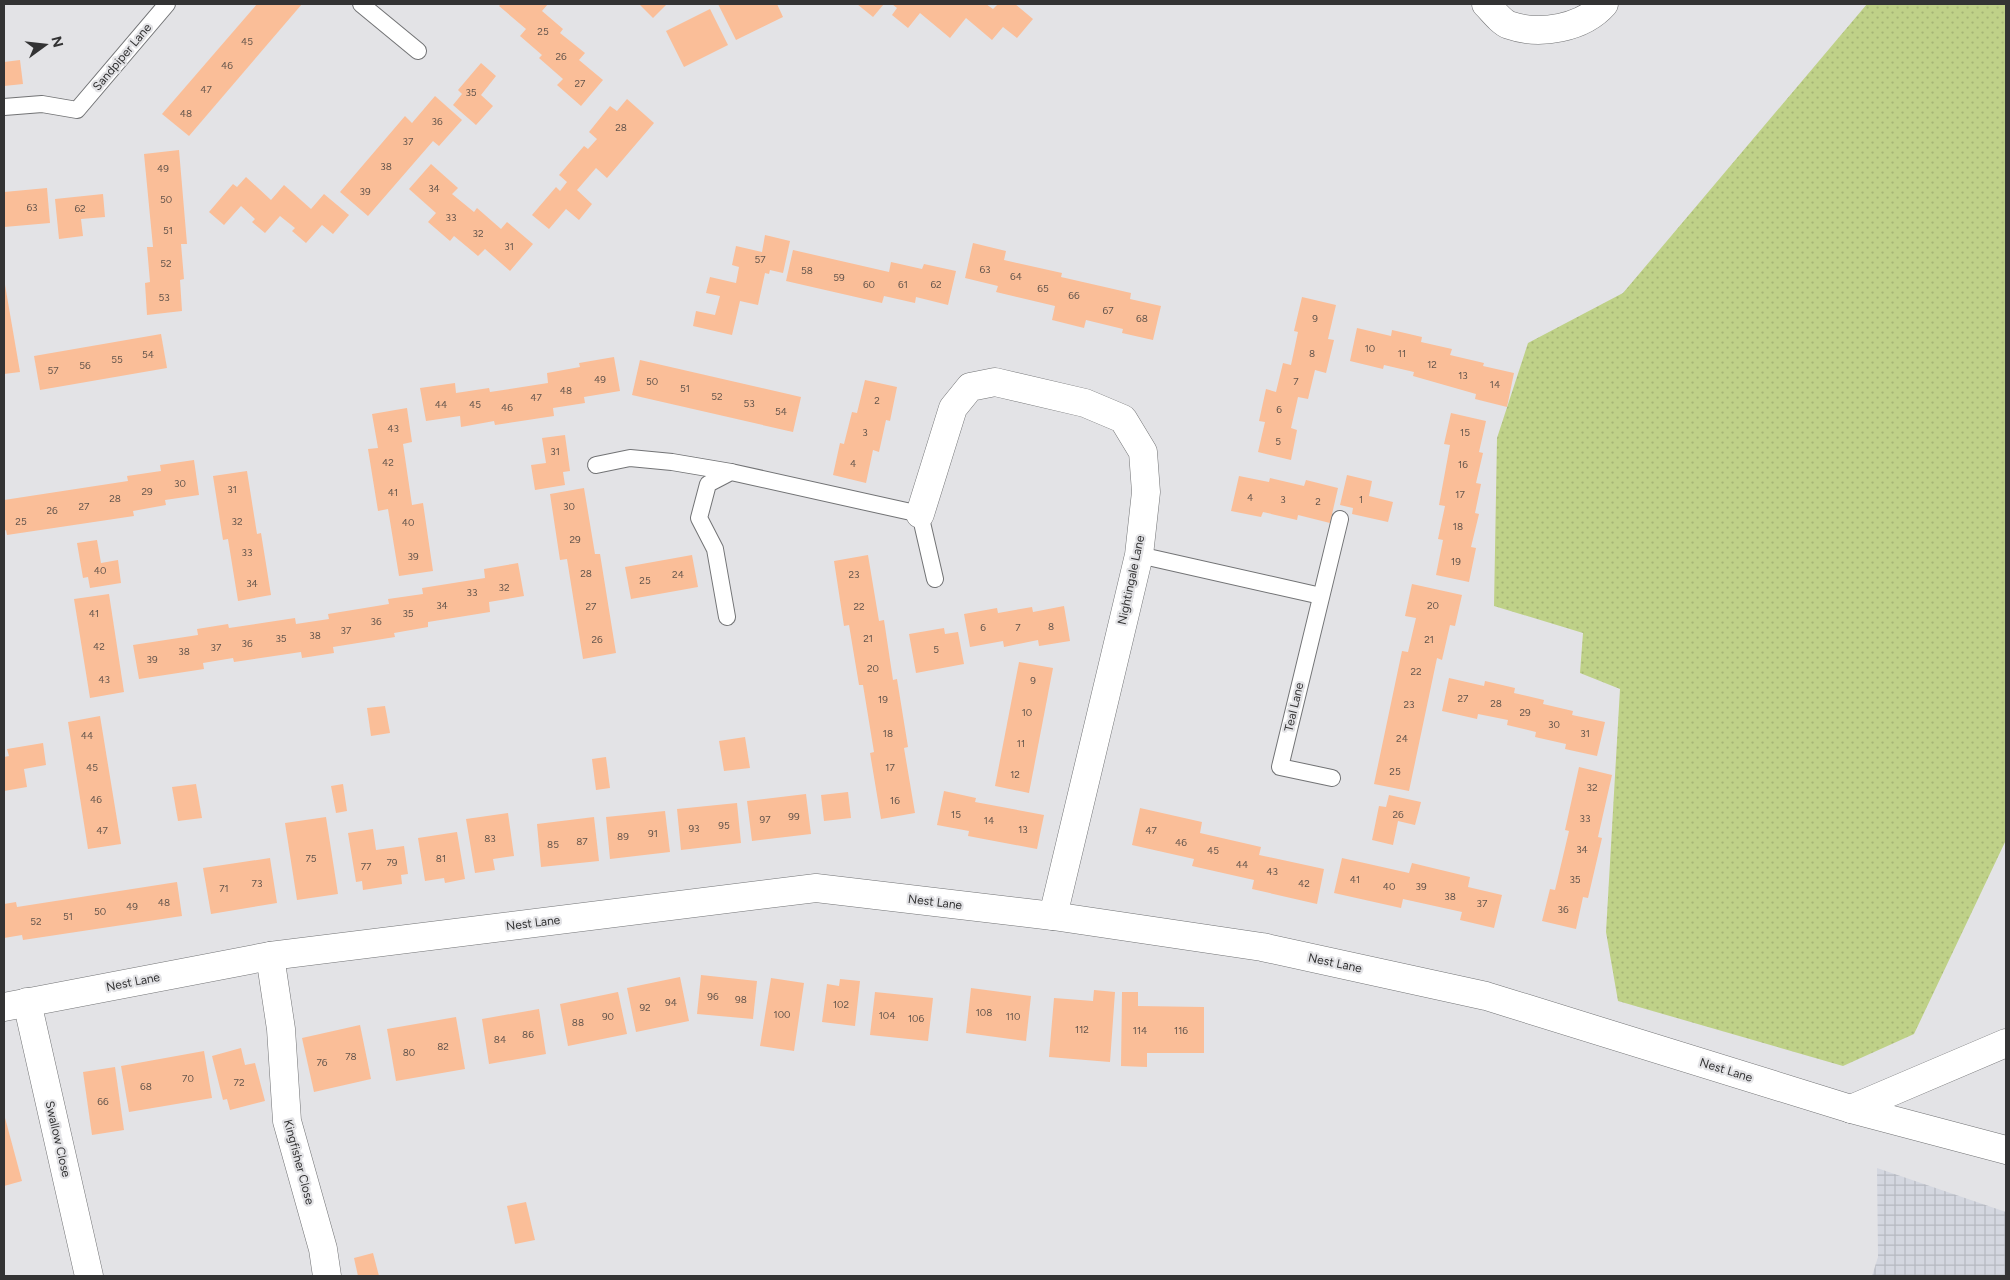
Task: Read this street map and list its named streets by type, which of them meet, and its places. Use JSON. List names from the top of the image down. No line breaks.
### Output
{"streets":{"street":["Nightingale Lane","Nest Lane","Swallow Close","Kingfisher Close"],"lane":["Sandpiper Lane","Teal Lane"]},"crossings":[["Nightingale Lane","Nest Lane"],["Nest Lane","Swallow Close"],["Nest Lane","Kingfisher Close"]],"house_numbers":["25","45","26","46","27","47","35","48","36","28","37","38","49","34","39","50","63","62","33","51","32","31","57","52","63","58","64","59","60","61","62","65","66","53","67","68","9","10","8","11","54","55","12","56","57","13","49","50","7","14","51","48","52","47","2","53","44","45","46","6","54","43","3","15","5","31","42","4","16","30","31","29","41","17","4","28","3","1","2","27","30","26","25","32","40","18","29","33","39","19","40","28","24","23","25","34","32","33","34","20","27","22","41","35","36","8","6","7","37","38","35","21","26","21","36","42","37","5","38","39","20","22","43","9","27","19","28","23","10","29","30","18","31","44","24","11","45","17","25","12","32","46","16","15","26","99","33","97","14","95","93","13","47","47","91","89","83","87","46","85","34","45","75","81","79","44","77","43","41","35","73","42","40","39","71","38","48","37","49","36","50","51","52","96","98","94","102","92","108","100","104","90","110","106","88","112","114","116","86","84","82","80","78","76","70","72","68","66"],"north":"right"}
